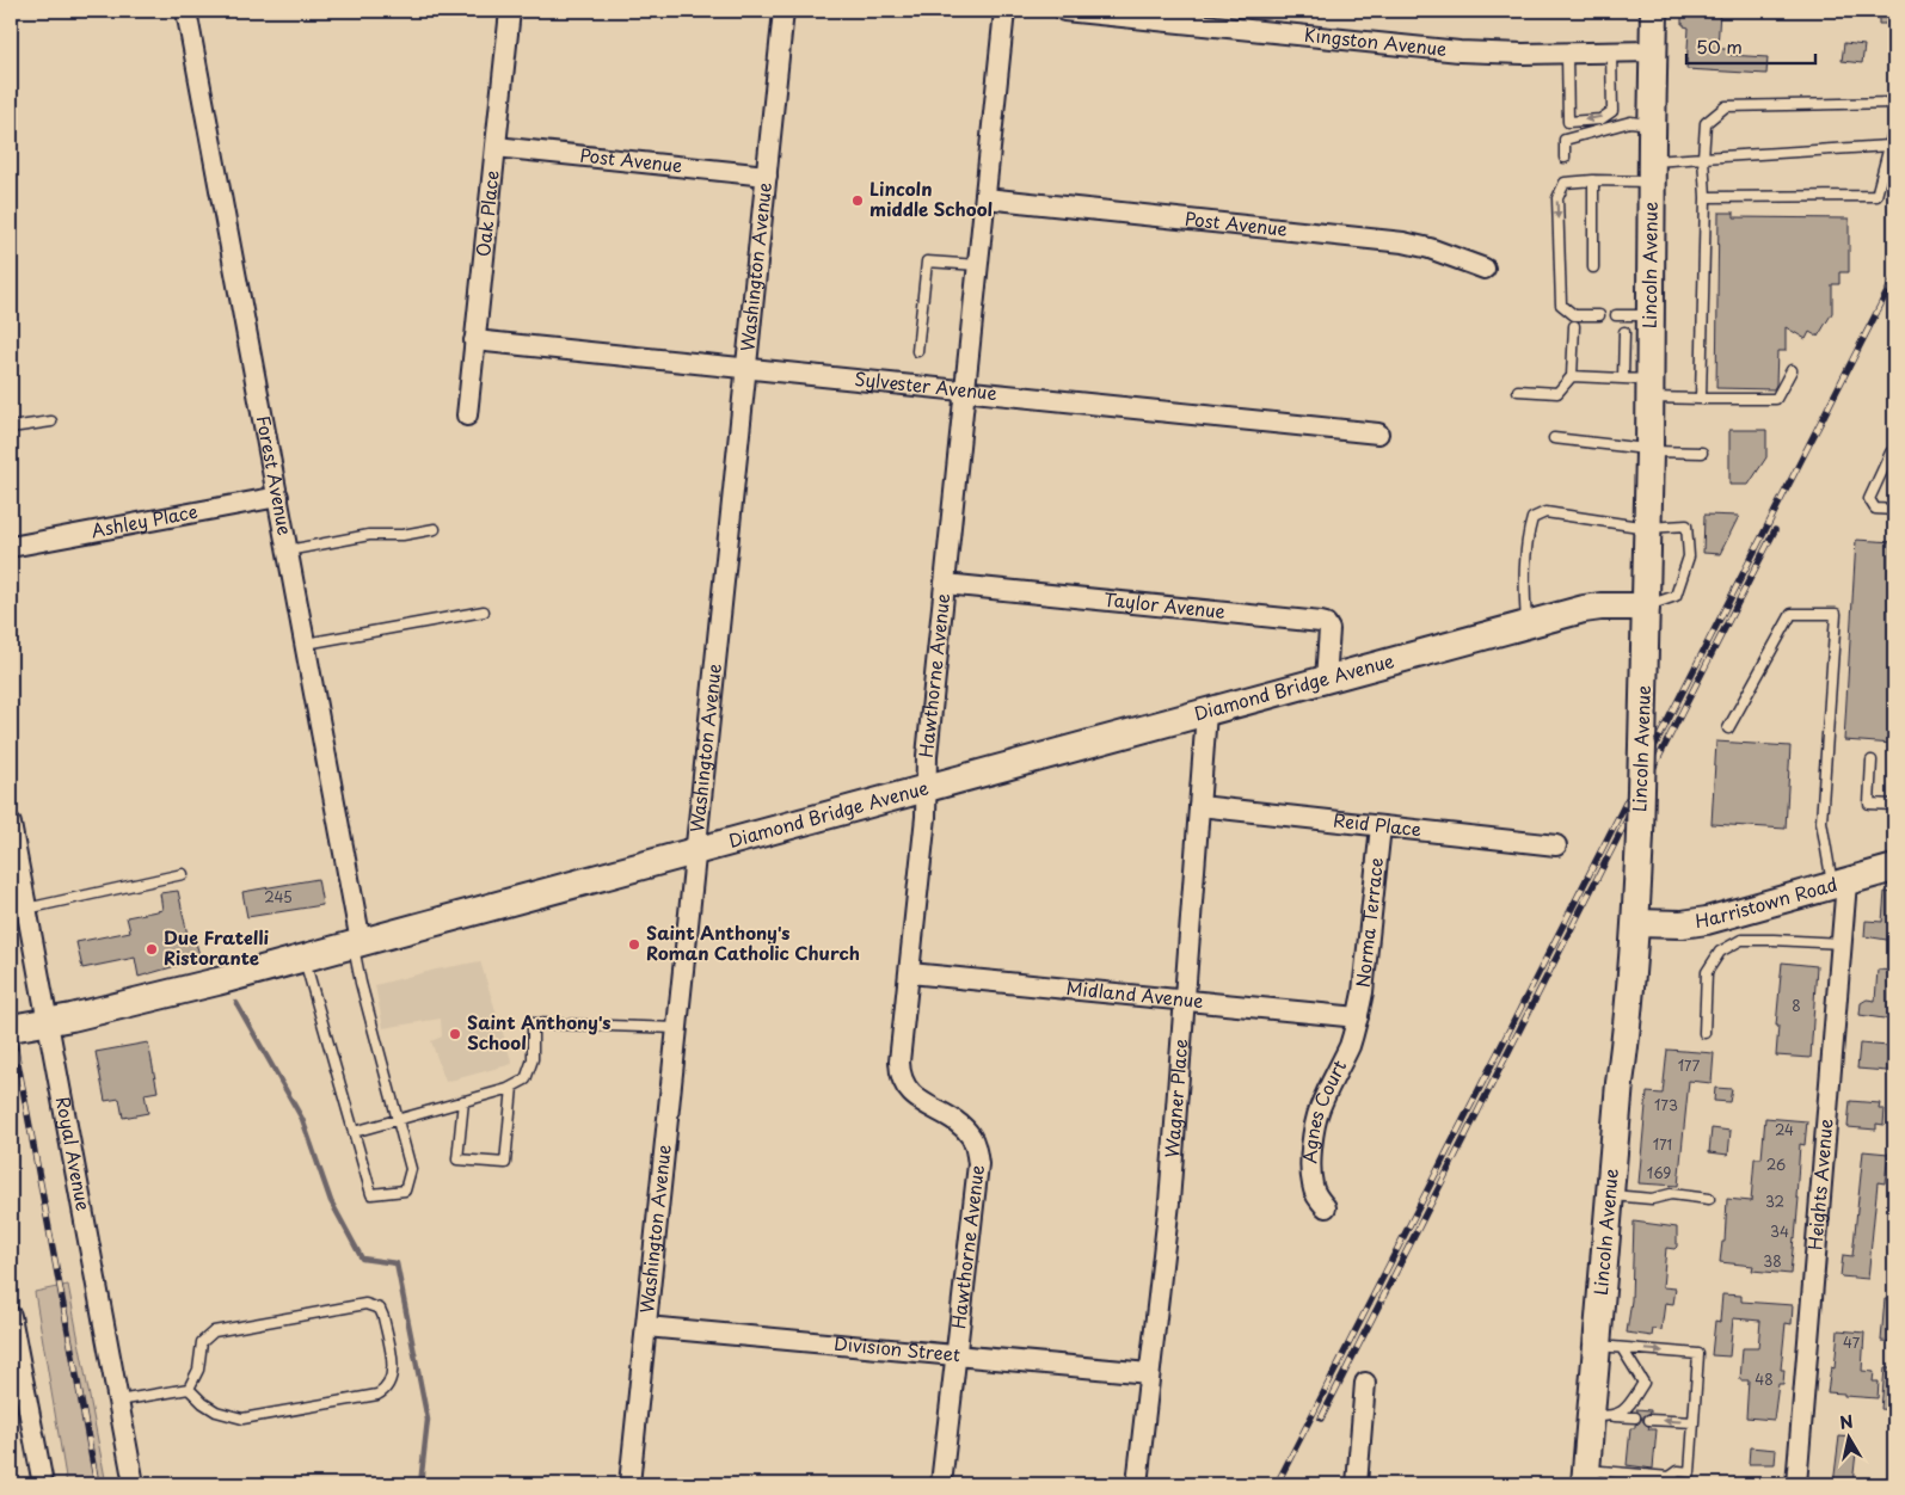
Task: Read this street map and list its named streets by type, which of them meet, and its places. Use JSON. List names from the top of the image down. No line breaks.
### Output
{"streets":{"street":["Kingston Avenue","Post Avenue","Oak Place","Lincoln Avenue","Washington Avenue","Sylvester Avenue","Forest Avenue","Ashley Place","Taylor Avenue","Hawthorne Avenue","Diamond Bridge Avenue","Reid Place","Harristown Road","Norma Terrace","Midland Avenue","Wagner Place","Agnes Court","Royal Avenue","Heights Avenue","Division Street"]},"crossings":[["Kingston Avenue","Lincoln Avenue"],["Post Avenue","Oak Place"],["Post Avenue","Washington Avenue"],["Post Avenue","Hawthorne Avenue"],["Oak Place","Sylvester Avenue"],["Lincoln Avenue","Diamond Bridge Avenue"],["Lincoln Avenue","Harristown Road"],["Washington Avenue","Sylvester Avenue"],["Washington Avenue","Diamond Bridge Avenue"],["Washington Avenue","Division Street"],["Sylvester Avenue","Hawthorne Avenue"],["Forest Avenue","Ashley Place"],["Forest Avenue","Diamond Bridge Avenue"],["Taylor Avenue","Hawthorne Avenue"],["Taylor Avenue","Diamond Bridge Avenue"],["Hawthorne Avenue","Diamond Bridge Avenue"],["Hawthorne Avenue","Midland Avenue"],["Hawthorne Avenue","Division Street"],["Diamond Bridge Avenue","Wagner Place"],["Diamond Bridge Avenue","Royal Avenue"],["Reid Place","Norma Terrace"],["Reid Place","Wagner Place"],["Harristown Road","Heights Avenue"],["Norma Terrace","Midland Avenue"],["Norma Terrace","Agnes Court"],["Midland Avenue","Wagner Place"],["Midland Avenue","Agnes Court"],["Wagner Place","Division Street"]],"places":["Lincoln middle School","Saint Anthony's Roman Catholic Church","Due Fratelli Ristorante","Saint Anthony's School"],"house_numbers":["245","8","177","173","24","171","26","169","32","34","38","47","48"],"scale_bar":"50 m","north":"top"}
